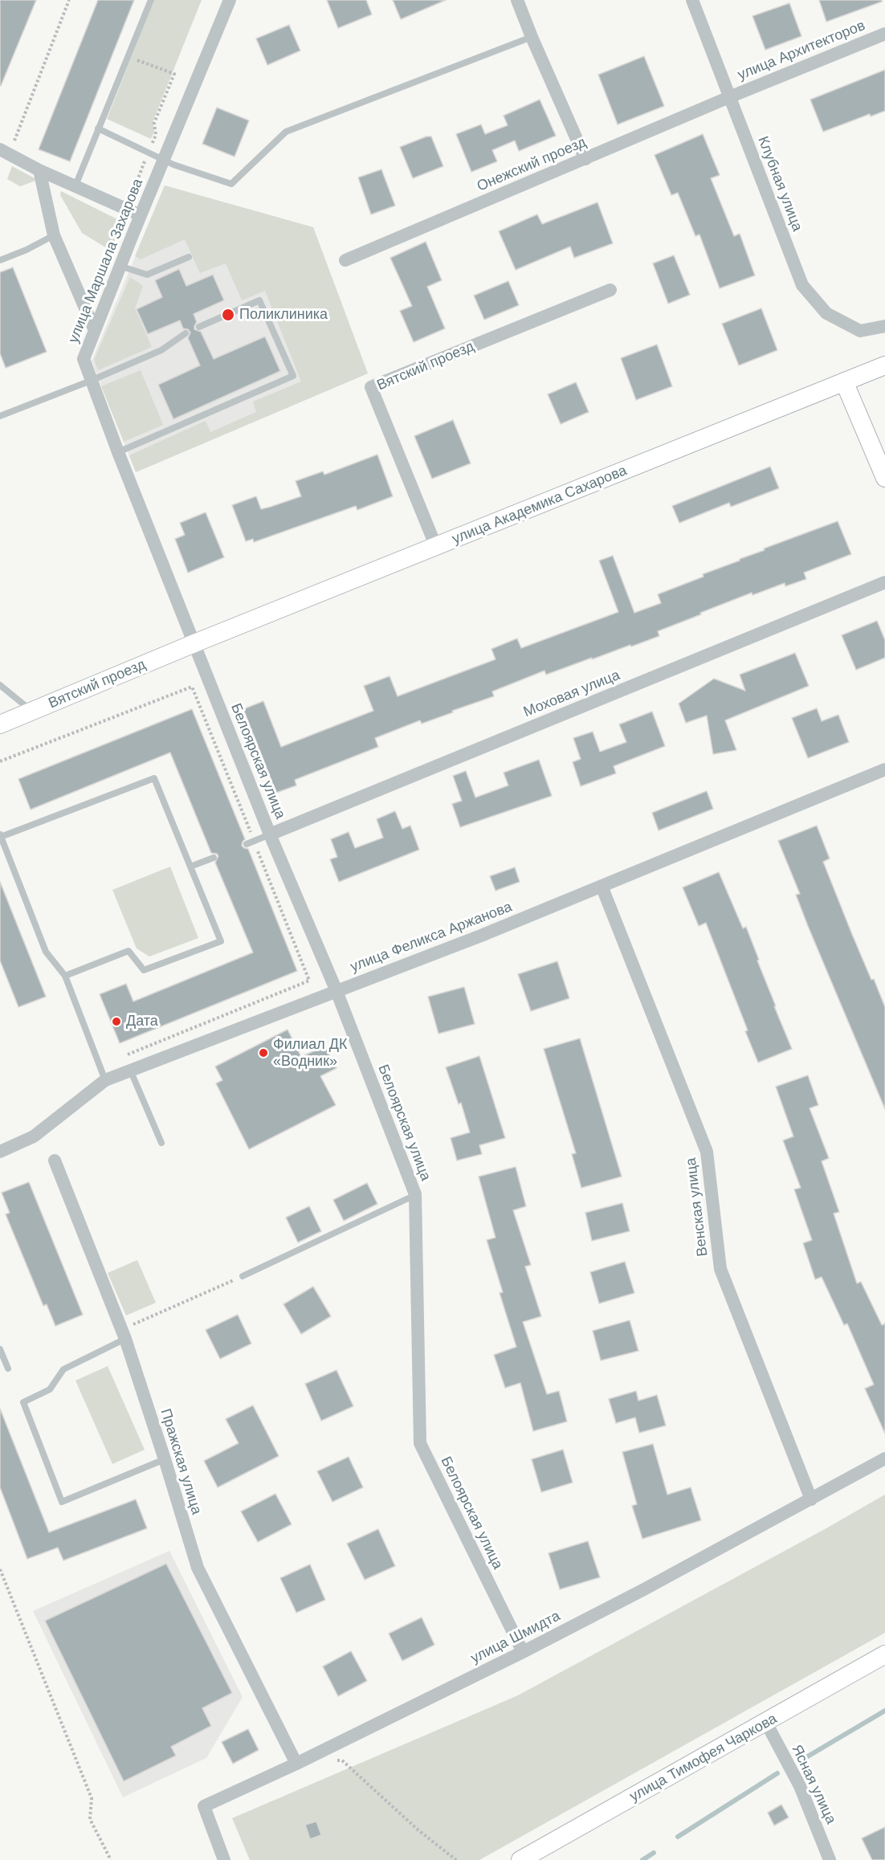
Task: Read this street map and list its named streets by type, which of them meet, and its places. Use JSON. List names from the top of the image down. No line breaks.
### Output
{"streets":{"street":["улица Архитекторов","Онежский проезд","Клубная улица","улица Маршала Захарова","Вятский проезд","улица Академика Сахарова","Моховая улица","Белоярская улица","улица Феликса Аржанова","Венская улица","Пражская улица","улица Шмидта","улица Тимофея Чаркова","Ясная улица"]},"crossings":[["улица Архитекторов","Онежский проезд"],["улица Архитекторов","Клубная улица"],["Онежский проезд","Клубная улица"],["улица Маршала Захарова","Вятский проезд"],["улица Маршала Захарова","улица Академика Сахарова"],["улица Маршала Захарова","Белоярская улица"],["Вятский проезд","улица Академика Сахарова"],["Вятский проезд","Белоярская улица"],["улица Академика Сахарова","Белоярская улица"],["Моховая улица","Белоярская улица"],["Белоярская улица","улица Феликса Аржанова"],["Белоярская улица","улица Шмидта"],["улица Феликса Аржанова","Венская улица"],["Венская улица","улица Шмидта"],["Пражская улица","улица Шмидта"],["улица Тимофея Чаркова","Ясная улица"]],"places":["Поликлиника","Дата","Филиал ДК «Водник»"]}
